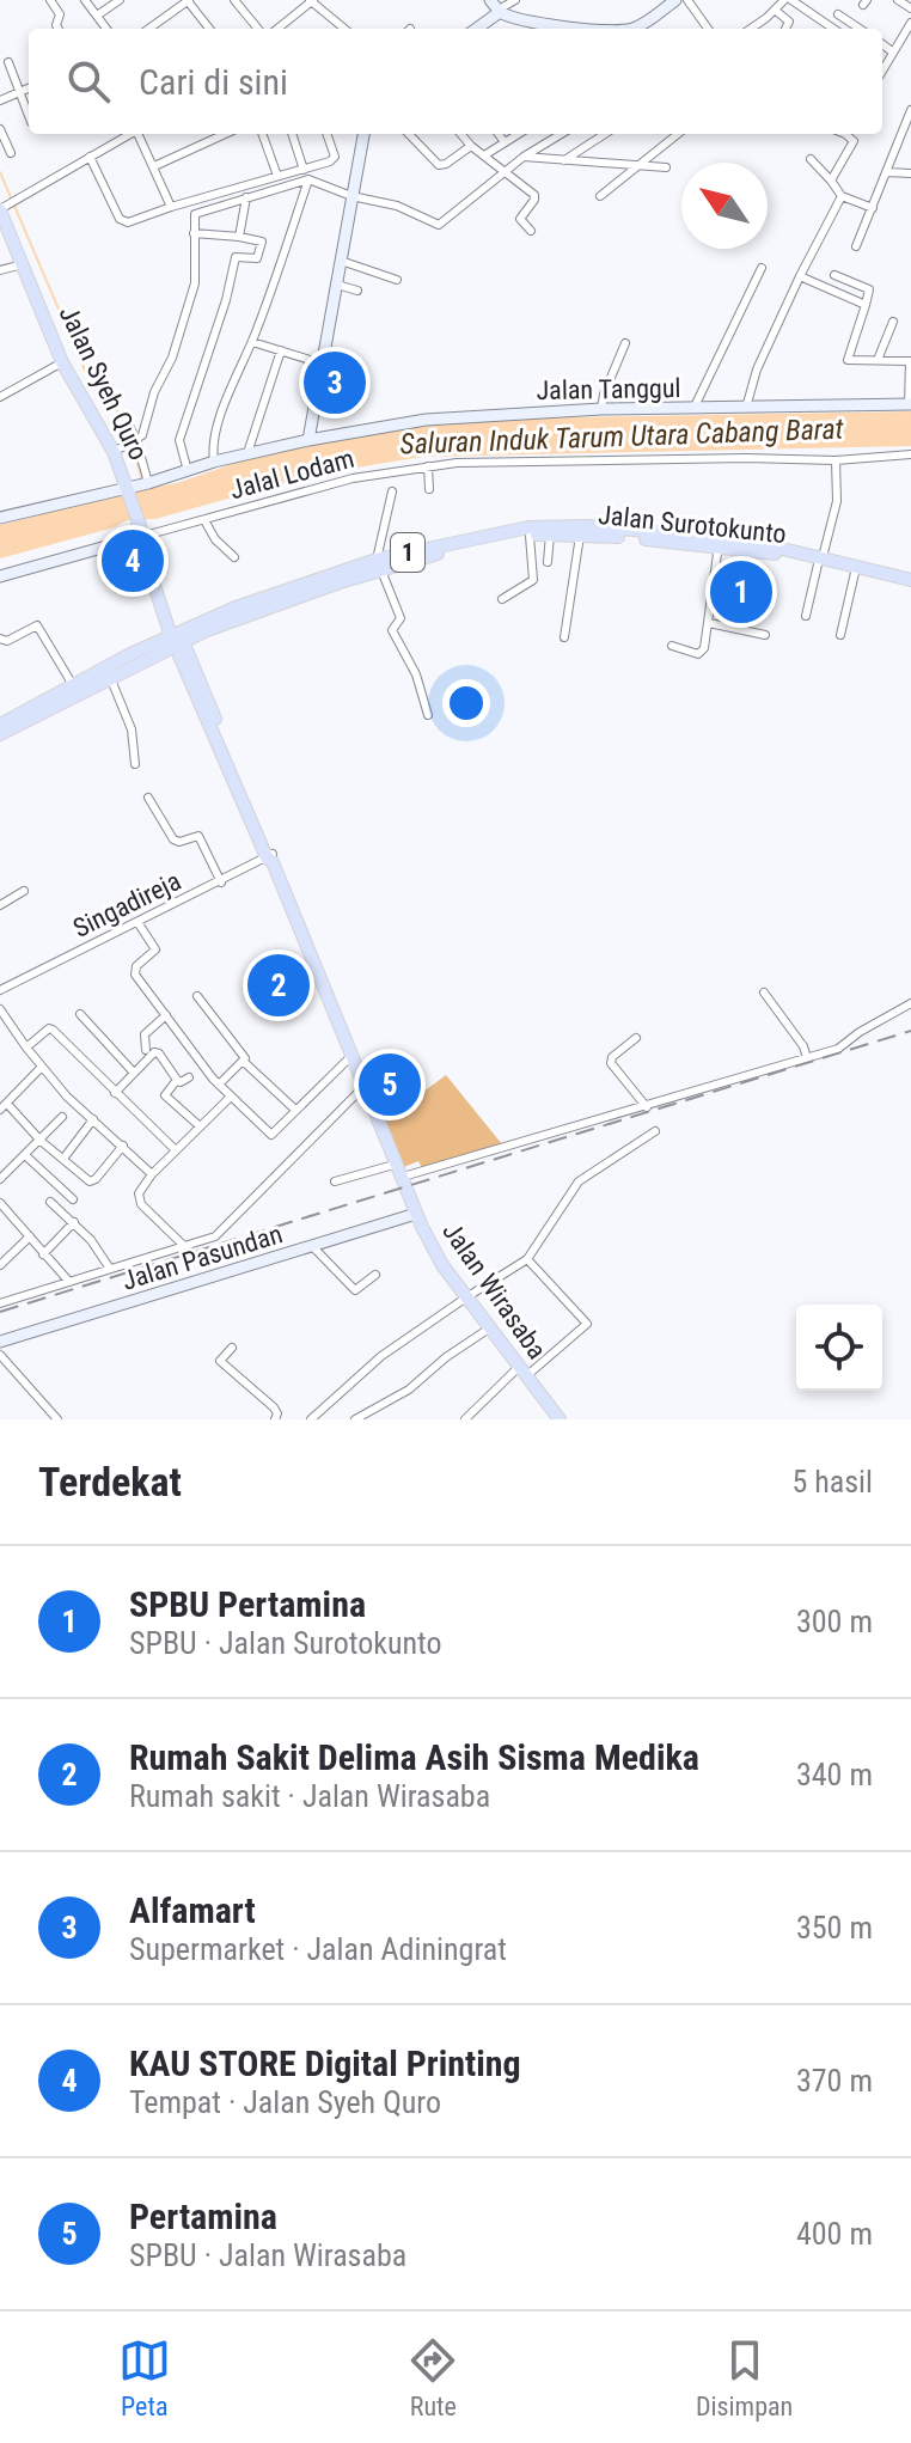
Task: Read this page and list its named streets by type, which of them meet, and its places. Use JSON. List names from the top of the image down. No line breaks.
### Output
{"streets":{"main road":["Jalan Syeh Quro","Jalan Surotokunto","1","Jalan Wirasaba"],"street":["Jalan Tanggul","Jalal Lodam","Singadireja","Jalan Pasundan"]},"crossings":[["Jalan Syeh Quro","Jalan Tanggul"],["Jalan Syeh Quro","Jalal Lodam"],["Jalan Syeh Quro","1"],["Jalan Syeh Quro","Jalan Wirasaba"],["Jalan Surotokunto","1"],["1","Jalan Wirasaba"],["Singadireja","Jalan Wirasaba"],["Jalan Pasundan","Jalan Wirasaba"]],"water":["Saluran Induk Tarum Utara Cabang Barat"],"north":"top left","page":{"search":"Cari di sini","pins":["3","4","1","2","5"],"heading":["Terdekat","5 hasil"],"list":[{"mark":"1","name":"SPBU Pertamina","note":"SPBU · Jalan Surotokunto","value":"300 m"},{"mark":"2","name":"Rumah Sakit Delima Asih Sisma Medika","note":"Rumah sakit · Jalan Wirasaba","value":"340 m"},{"mark":"3","name":"Alfamart","note":"Supermarket · Jalan Adiningrat","value":"350 m"},{"mark":"4","name":"KAU STORE Digital Printing","note":"Tempat · Jalan Syeh Quro","value":"370 m"},{"mark":"5","name":"Pertamina","note":"SPBU · Jalan Wirasaba","value":"400 m"}],"nav":["Peta","Rute","Disimpan"]}}
